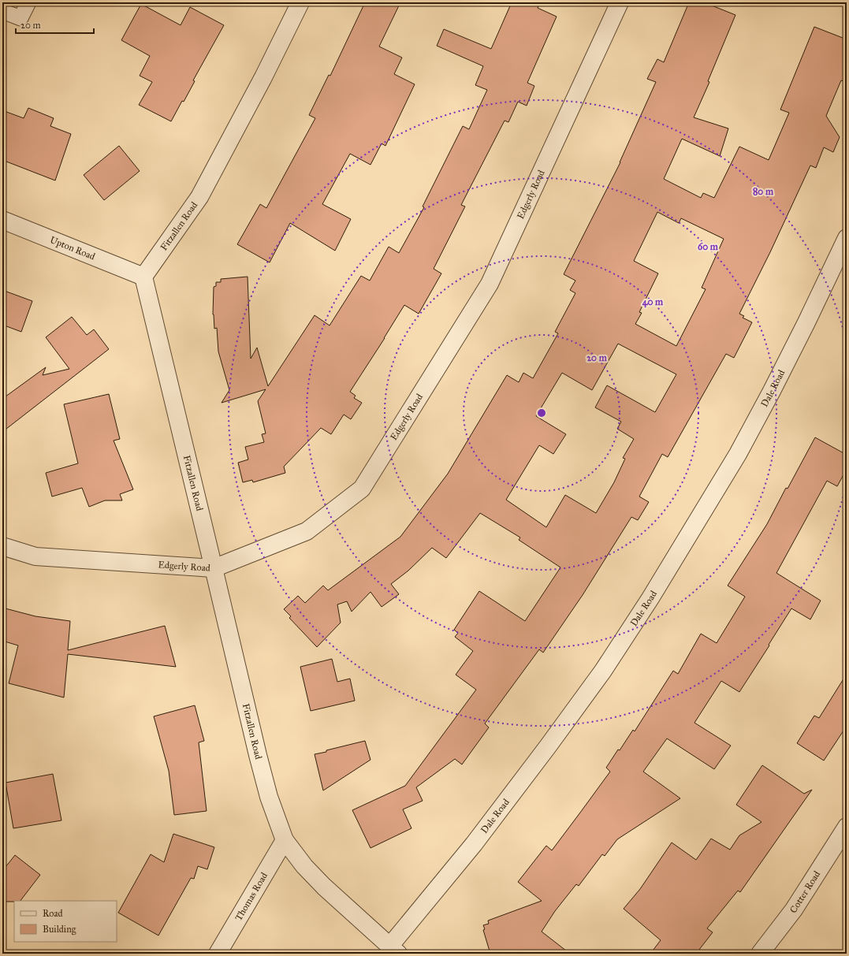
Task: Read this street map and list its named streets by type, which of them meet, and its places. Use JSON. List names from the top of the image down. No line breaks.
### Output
{"streets":{"street":["Edgerly Road","Fitzallen Road","Upton Road","Dale Road","Cotter Road","Thomas Road"]},"crossings":[["Edgerly Road","Fitzallen Road"],["Fitzallen Road","Upton Road"],["Fitzallen Road","Dale Road"],["Fitzallen Road","Thomas Road"]],"legend":["Road","Building"],"scale_bar":"20 m","rings":["80 m","60 m","40 m","20 m"]}
